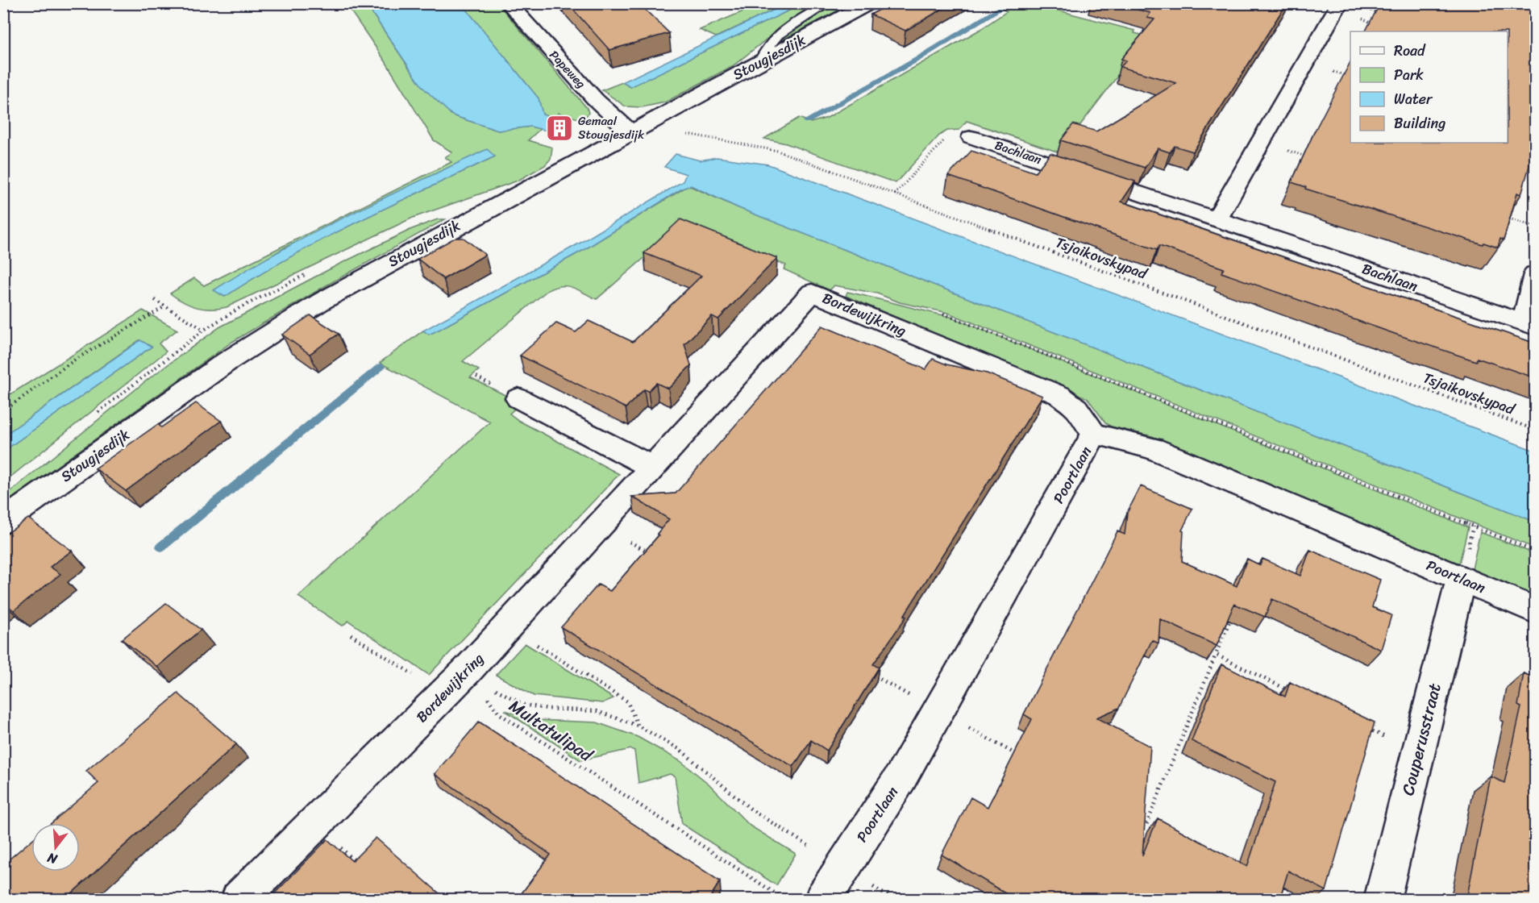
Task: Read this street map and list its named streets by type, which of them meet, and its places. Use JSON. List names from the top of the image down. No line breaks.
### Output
{"streets":{"street":["Stougjesdijk","Papeweg","Bachlaan","Bordewijkring","Poortlaan","Couperusstraat"],"path":["Tsjaikovskypad","Multatulipad"]},"crossings":[["Stougjesdijk","Papeweg"],["Stougjesdijk","Tsjaikovskypad"],["Bordewijkring","Poortlaan"],["Bordewijkring","Multatulipad"],["Poortlaan","Multatulipad"],["Poortlaan","Couperusstraat"]],"places":{"building":["Gemaal Stougjesdijk"]},"legend":["Road","Park","Water","Building"],"north":"bottom"}
